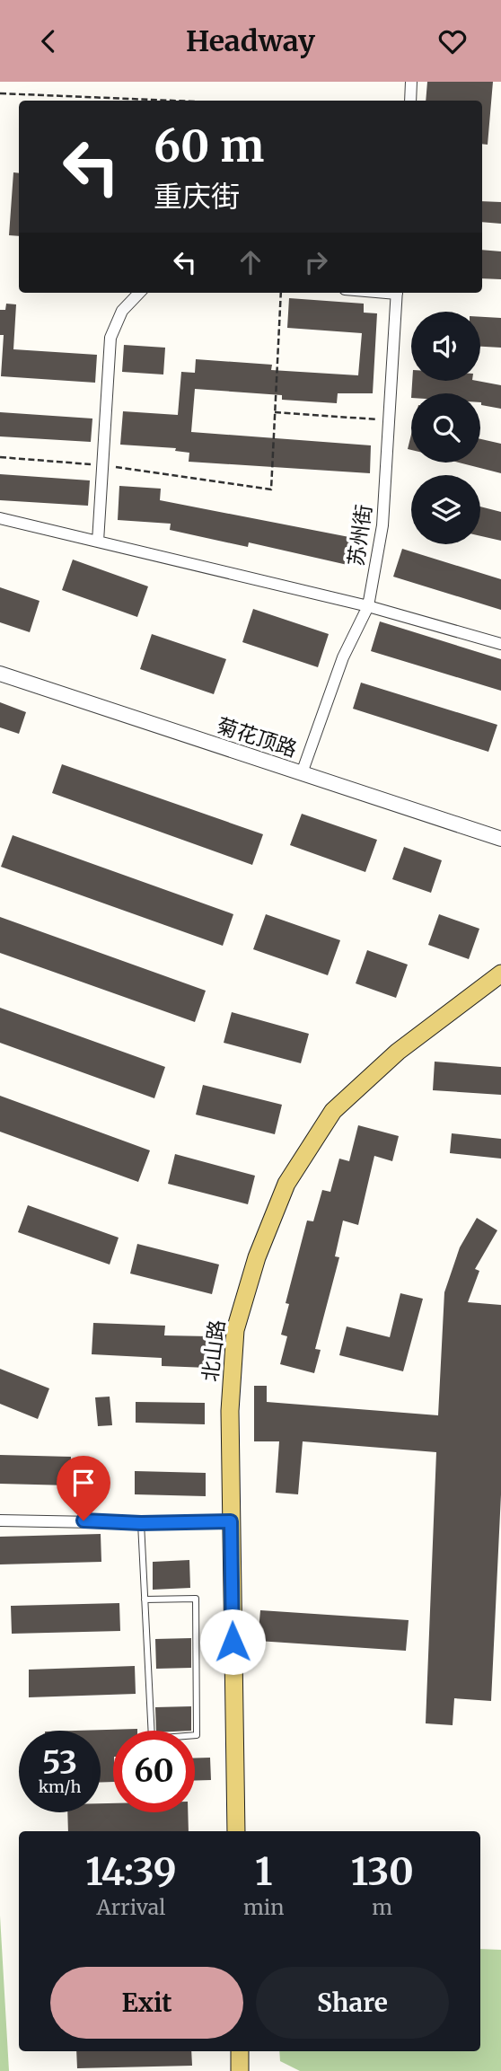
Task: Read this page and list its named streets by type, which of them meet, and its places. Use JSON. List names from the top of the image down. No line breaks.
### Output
{"streets":{"main road":["北山路"],"street":["苏州街","菊花顶路"]},"crossings":[["苏州街","菊花顶路"]],"page":{"header":"Headway","turn":["60 m","重庆街"],"speed":"53 km/h","limit":"60","eta":["14:39","Arrival","1","min","130","m"],"buttons":["Exit","Share"]}}
